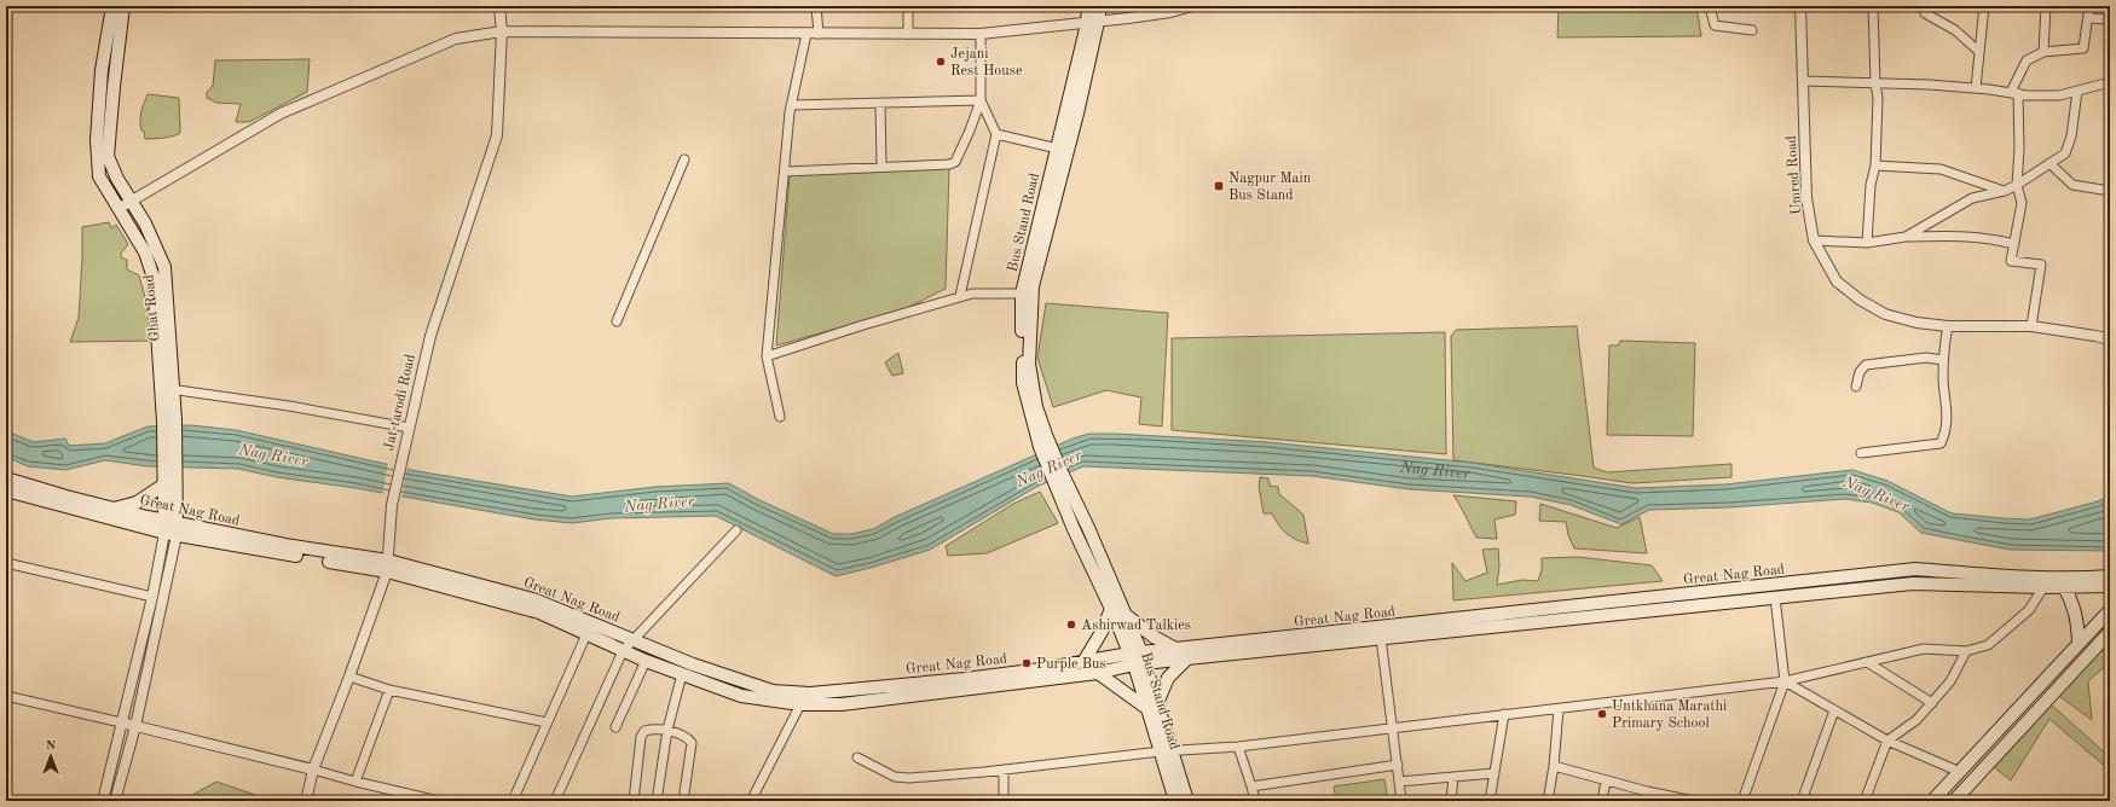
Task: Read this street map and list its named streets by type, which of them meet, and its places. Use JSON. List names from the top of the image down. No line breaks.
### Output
{"streets":{"main road":["Bus Stand Road","Ghat Road","Great Nag Road"],"street":["Umred Road","Jat-tarodi Road"]},"crossings":[["Bus Stand Road","Great Nag Road"],["Ghat Road","Great Nag Road"],["Jat-tarodi Road","Great Nag Road"]],"water":["Nag River"],"places":{"other":["Jejani Rest House","Ashirwad Talkies","Purple Bus","Untkhana Marathi Primary School"],"transit":["Nagpur Main Bus Stand"]},"north":"top"}
